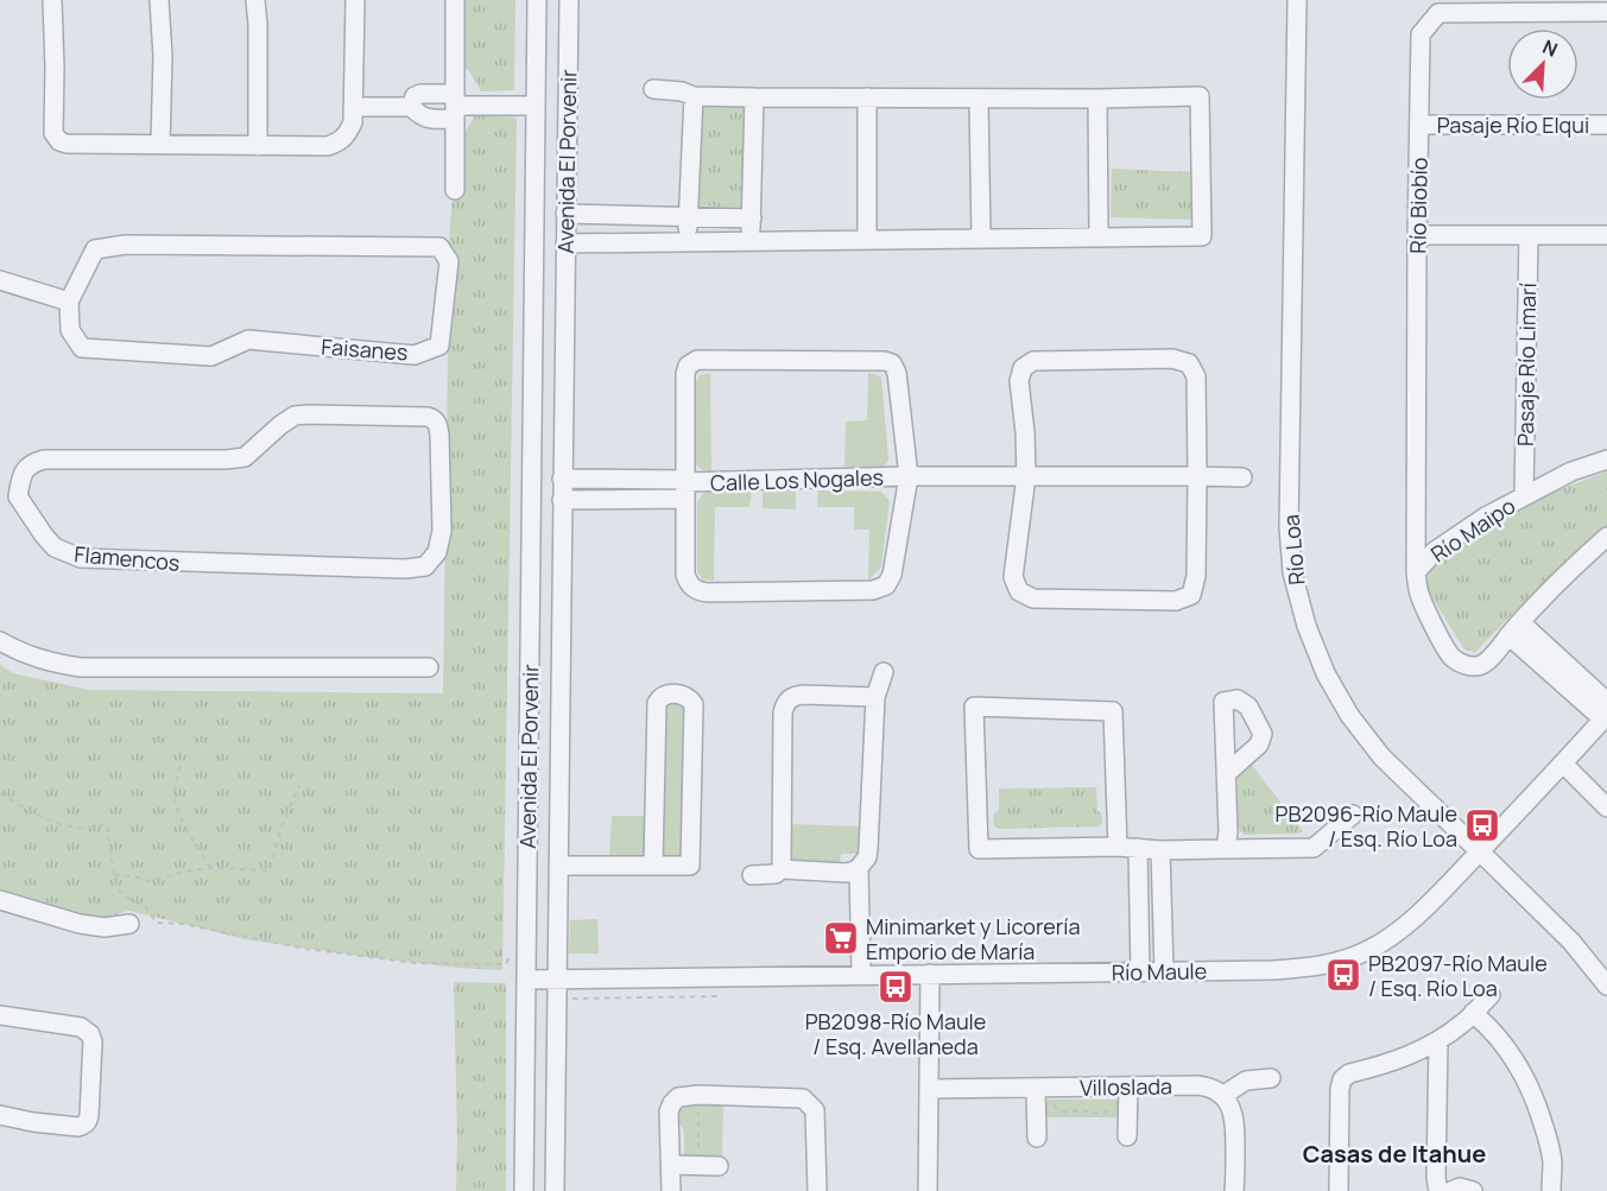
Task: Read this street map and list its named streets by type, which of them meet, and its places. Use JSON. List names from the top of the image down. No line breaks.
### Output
{"streets":{"street":["Pasaje Río Elqui","Avenida El Porvenir","Río Biobío","Faisanes","Pasaje Río Limarí","Calle Los Nogales","Río Maipo","Río Loa","Flamencos","Río Maule","Villoslada"]},"crossings":[["Pasaje Río Elqui","Río Biobío"],["Avenida El Porvenir","Calle Los Nogales"],["Avenida El Porvenir","Río Maule"],["Río Biobío","Río Maipo"],["Pasaje Río Limarí","Río Maipo"],["Río Loa","Río Maule"]],"districts":["Casas de Itahue"],"places":{"bus stop":["PB2096-Río Maule / Esq. Río Loa","PB2097-Río Maule / Esq. Río Loa","PB2098-Río Maule / Esq. Avellaneda"],"supermarket":["Minimarket y Licorería Emporio de María"]},"north":"top right"}
